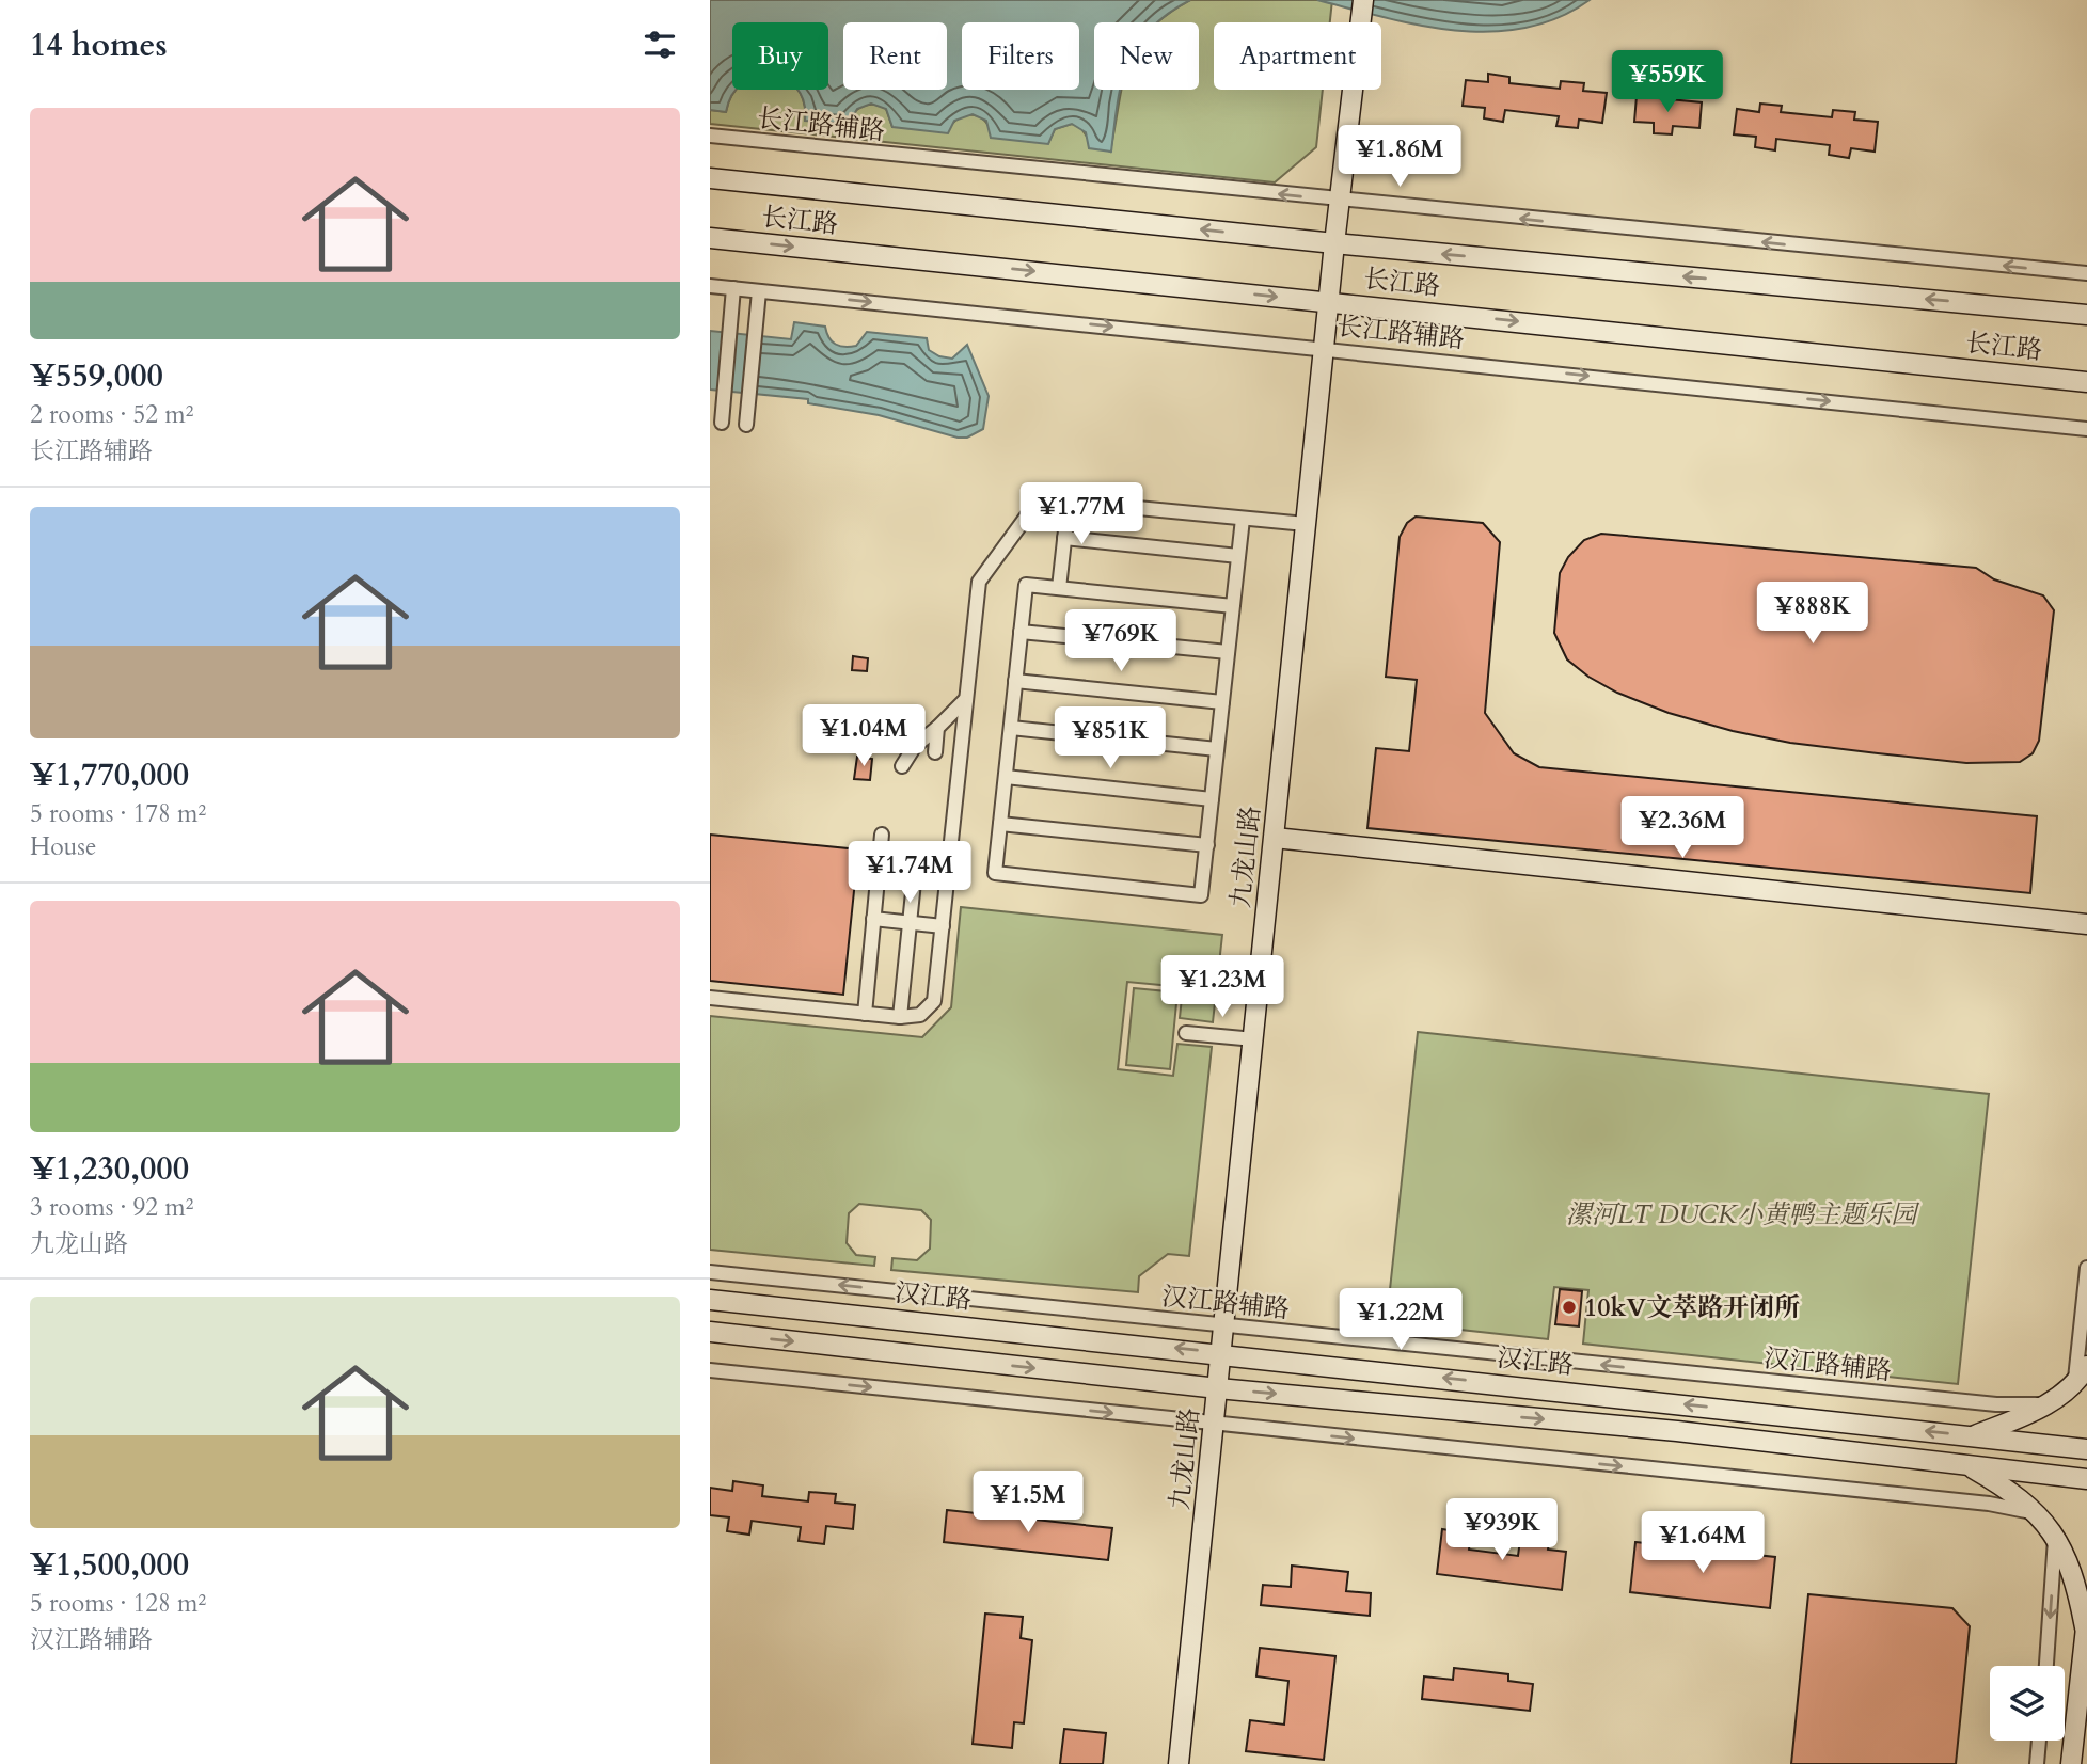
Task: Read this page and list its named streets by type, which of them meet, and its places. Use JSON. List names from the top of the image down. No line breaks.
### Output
{"streets":{"street":["长江路辅路","长江路","九龙山路","汉江路","汉江路辅路"]},"crossings":[["长江路辅路","九龙山路"],["长江路","九龙山路"],["九龙山路","汉江路"],["九龙山路","汉江路辅路"]],"parks":["漯河LT DUCK小黄鸭主题乐园"],"places":["10kV文萃路开闭所"],"page":{"heading":"14 homes","chip":["Buy","Rent","Filters","New","Apartment"],"price":["¥559K","¥1.86M","¥1.77M","¥888K","¥769K","¥1.04M","¥851K","¥2.36M","¥1.74M","¥1.23M","¥1.22M","¥1.5M","¥939K","¥1.64M"],"list":[{"name":"¥559,000","note":"2 rooms · 52 m² · 长江路辅路"},{"name":"¥1,770,000","note":"5 rooms · 178 m² · House"},{"name":"¥1,230,000","note":"3 rooms · 92 m² · 九龙山路"},{"name":"¥1,500,000","note":"5 rooms · 128 m² · 汉江路辅路"}]}}
